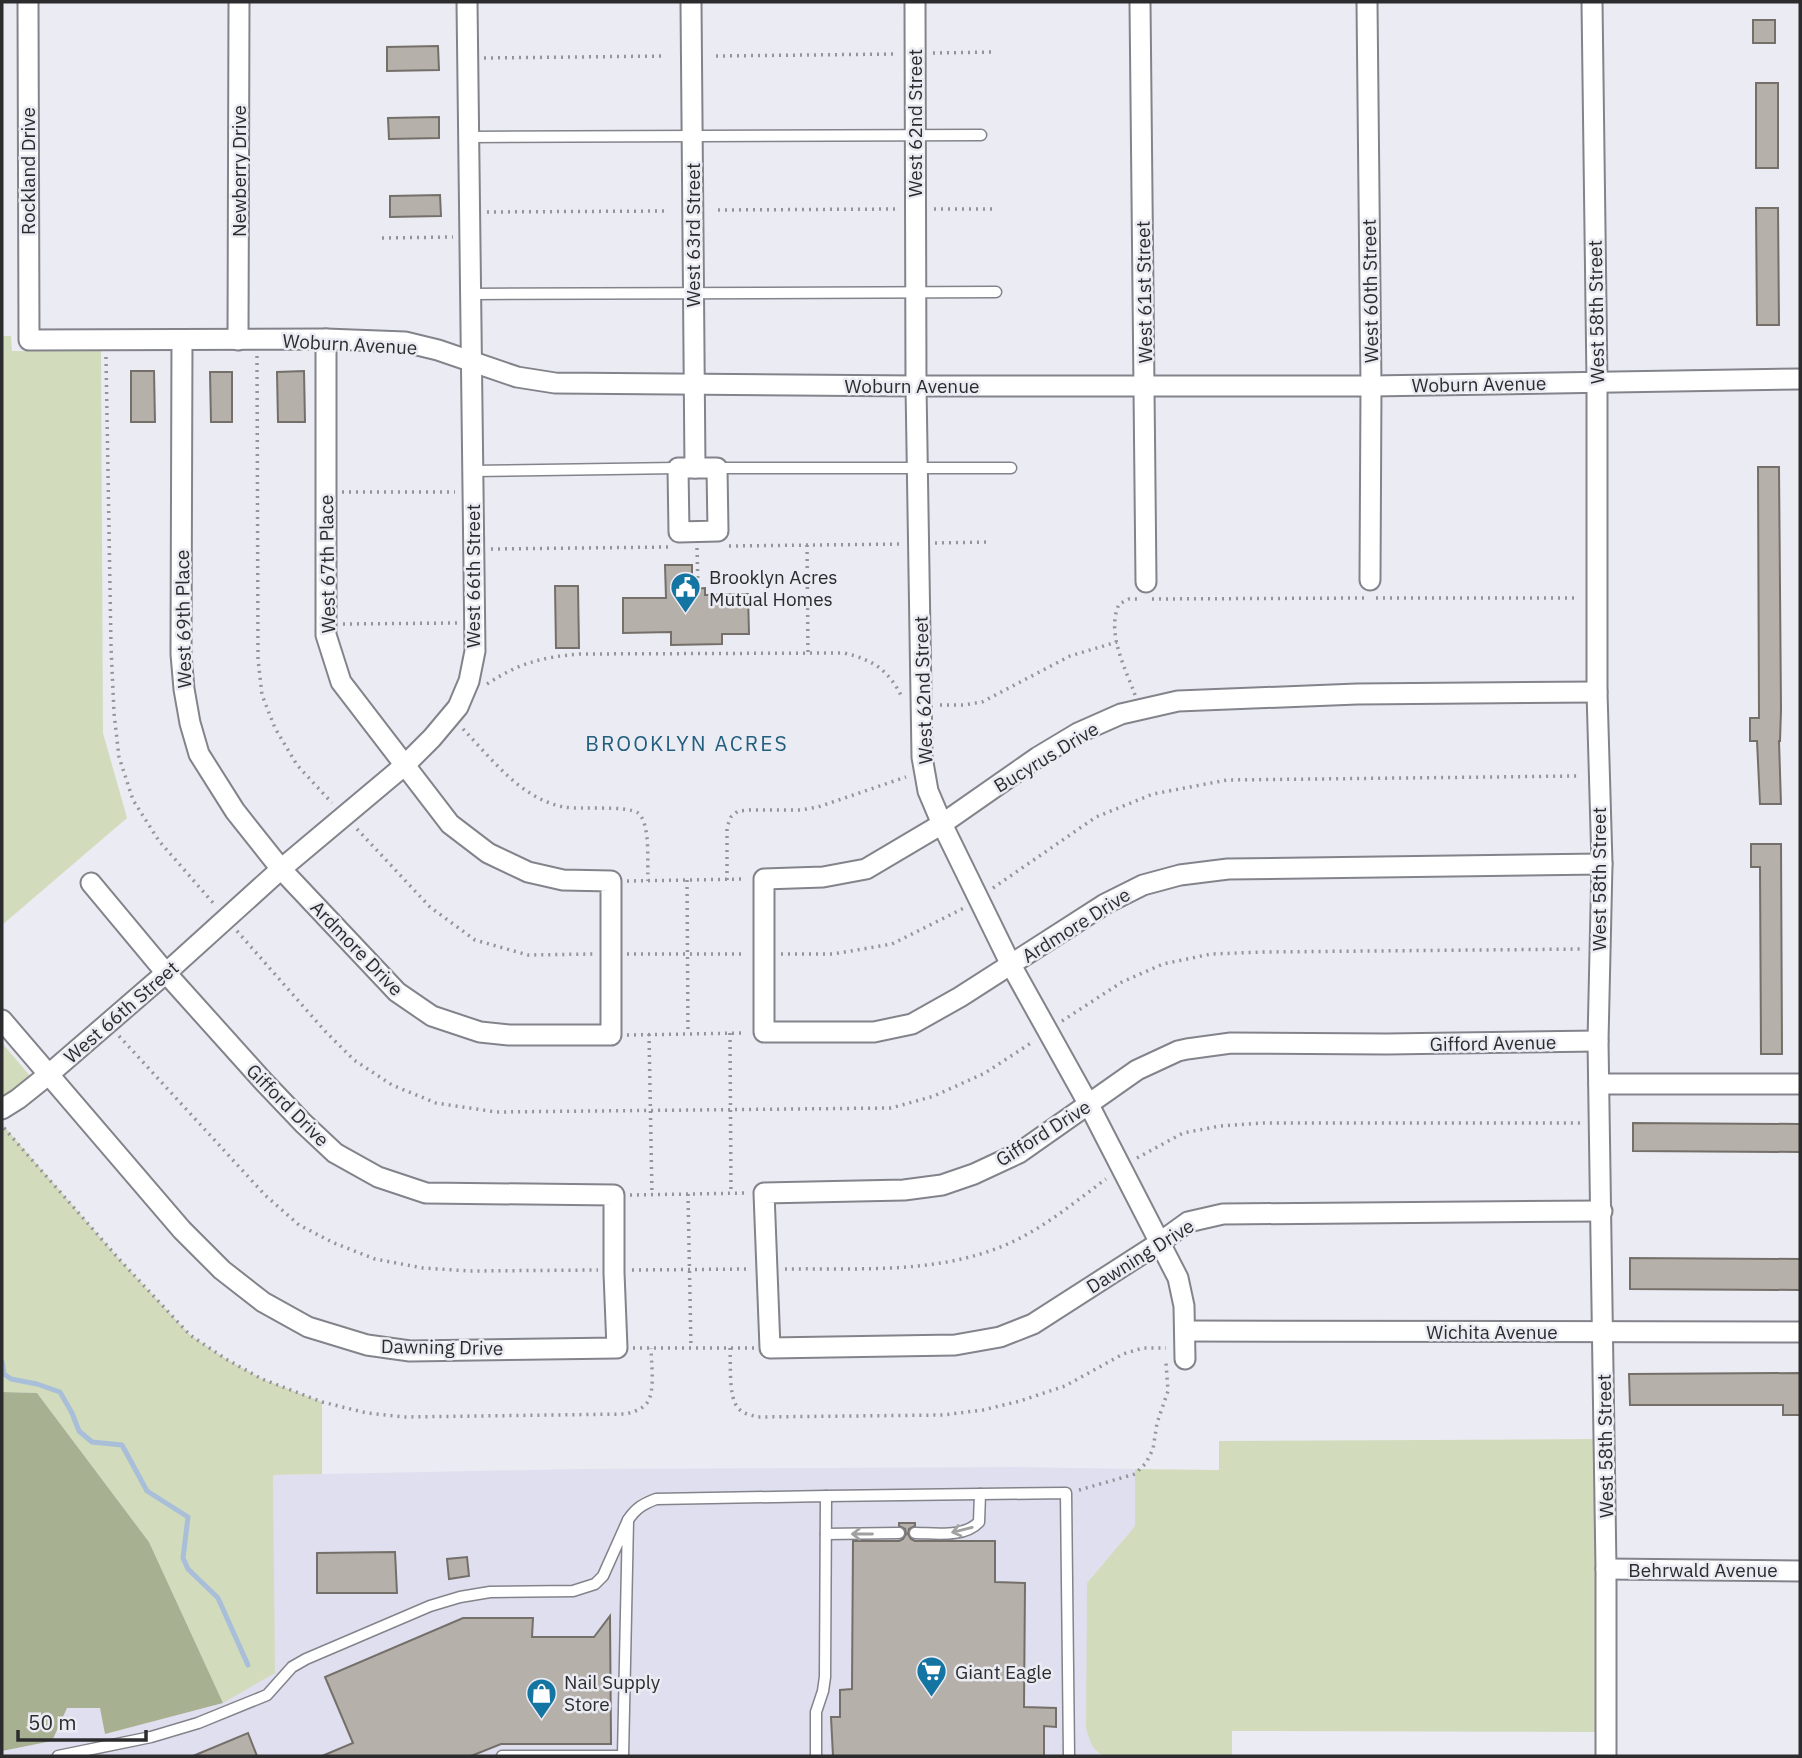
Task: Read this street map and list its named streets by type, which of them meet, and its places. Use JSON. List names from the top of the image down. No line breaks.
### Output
{"streets":{"street":["West 62nd Street","Rockland Drive","Newberry Drive","West 63rd Street","West 60th Street","West 61st Street","West 58th Street","Woburn Avenue","West 67th Place","West 66th Street","West 69th Place","Bucyrus Drive","Ardmore Drive","Gifford Avenue","Gifford Drive","Dawning Drive","Wichita Avenue","Behrwald Avenue"]},"crossings":[["West 62nd Street","Woburn Avenue"],["West 62nd Street","Bucyrus Drive"],["West 62nd Street","Ardmore Drive"],["West 62nd Street","Gifford Drive"],["West 62nd Street","Dawning Drive"],["West 62nd Street","Wichita Avenue"],["Rockland Drive","Woburn Avenue"],["Newberry Drive","Woburn Avenue"],["West 63rd Street","Woburn Avenue"],["West 60th Street","Woburn Avenue"],["West 61st Street","Woburn Avenue"],["West 58th Street","Woburn Avenue"],["West 58th Street","Bucyrus Drive"],["West 58th Street","Ardmore Drive"],["West 58th Street","Gifford Avenue"],["West 58th Street","Dawning Drive"],["West 58th Street","Wichita Avenue"],["West 58th Street","Behrwald Avenue"],["Woburn Avenue","West 67th Place"],["Woburn Avenue","West 66th Street"],["Woburn Avenue","West 69th Place"],["West 67th Place","West 66th Street"],["West 66th Street","West 69th Place"],["West 66th Street","Ardmore Drive"],["West 66th Street","Gifford Drive"],["West 66th Street","Dawning Drive"],["West 69th Place","Ardmore Drive"],["Gifford Avenue","Gifford Drive"]],"districts":["BROOKLYN ACRES"],"places":{"public building":["Brooklyn Acres Mutual Homes"],"supermarket":["Giant Eagle"],"shop":["Nail Supply Store"]},"scale_bar":"50 m"}
